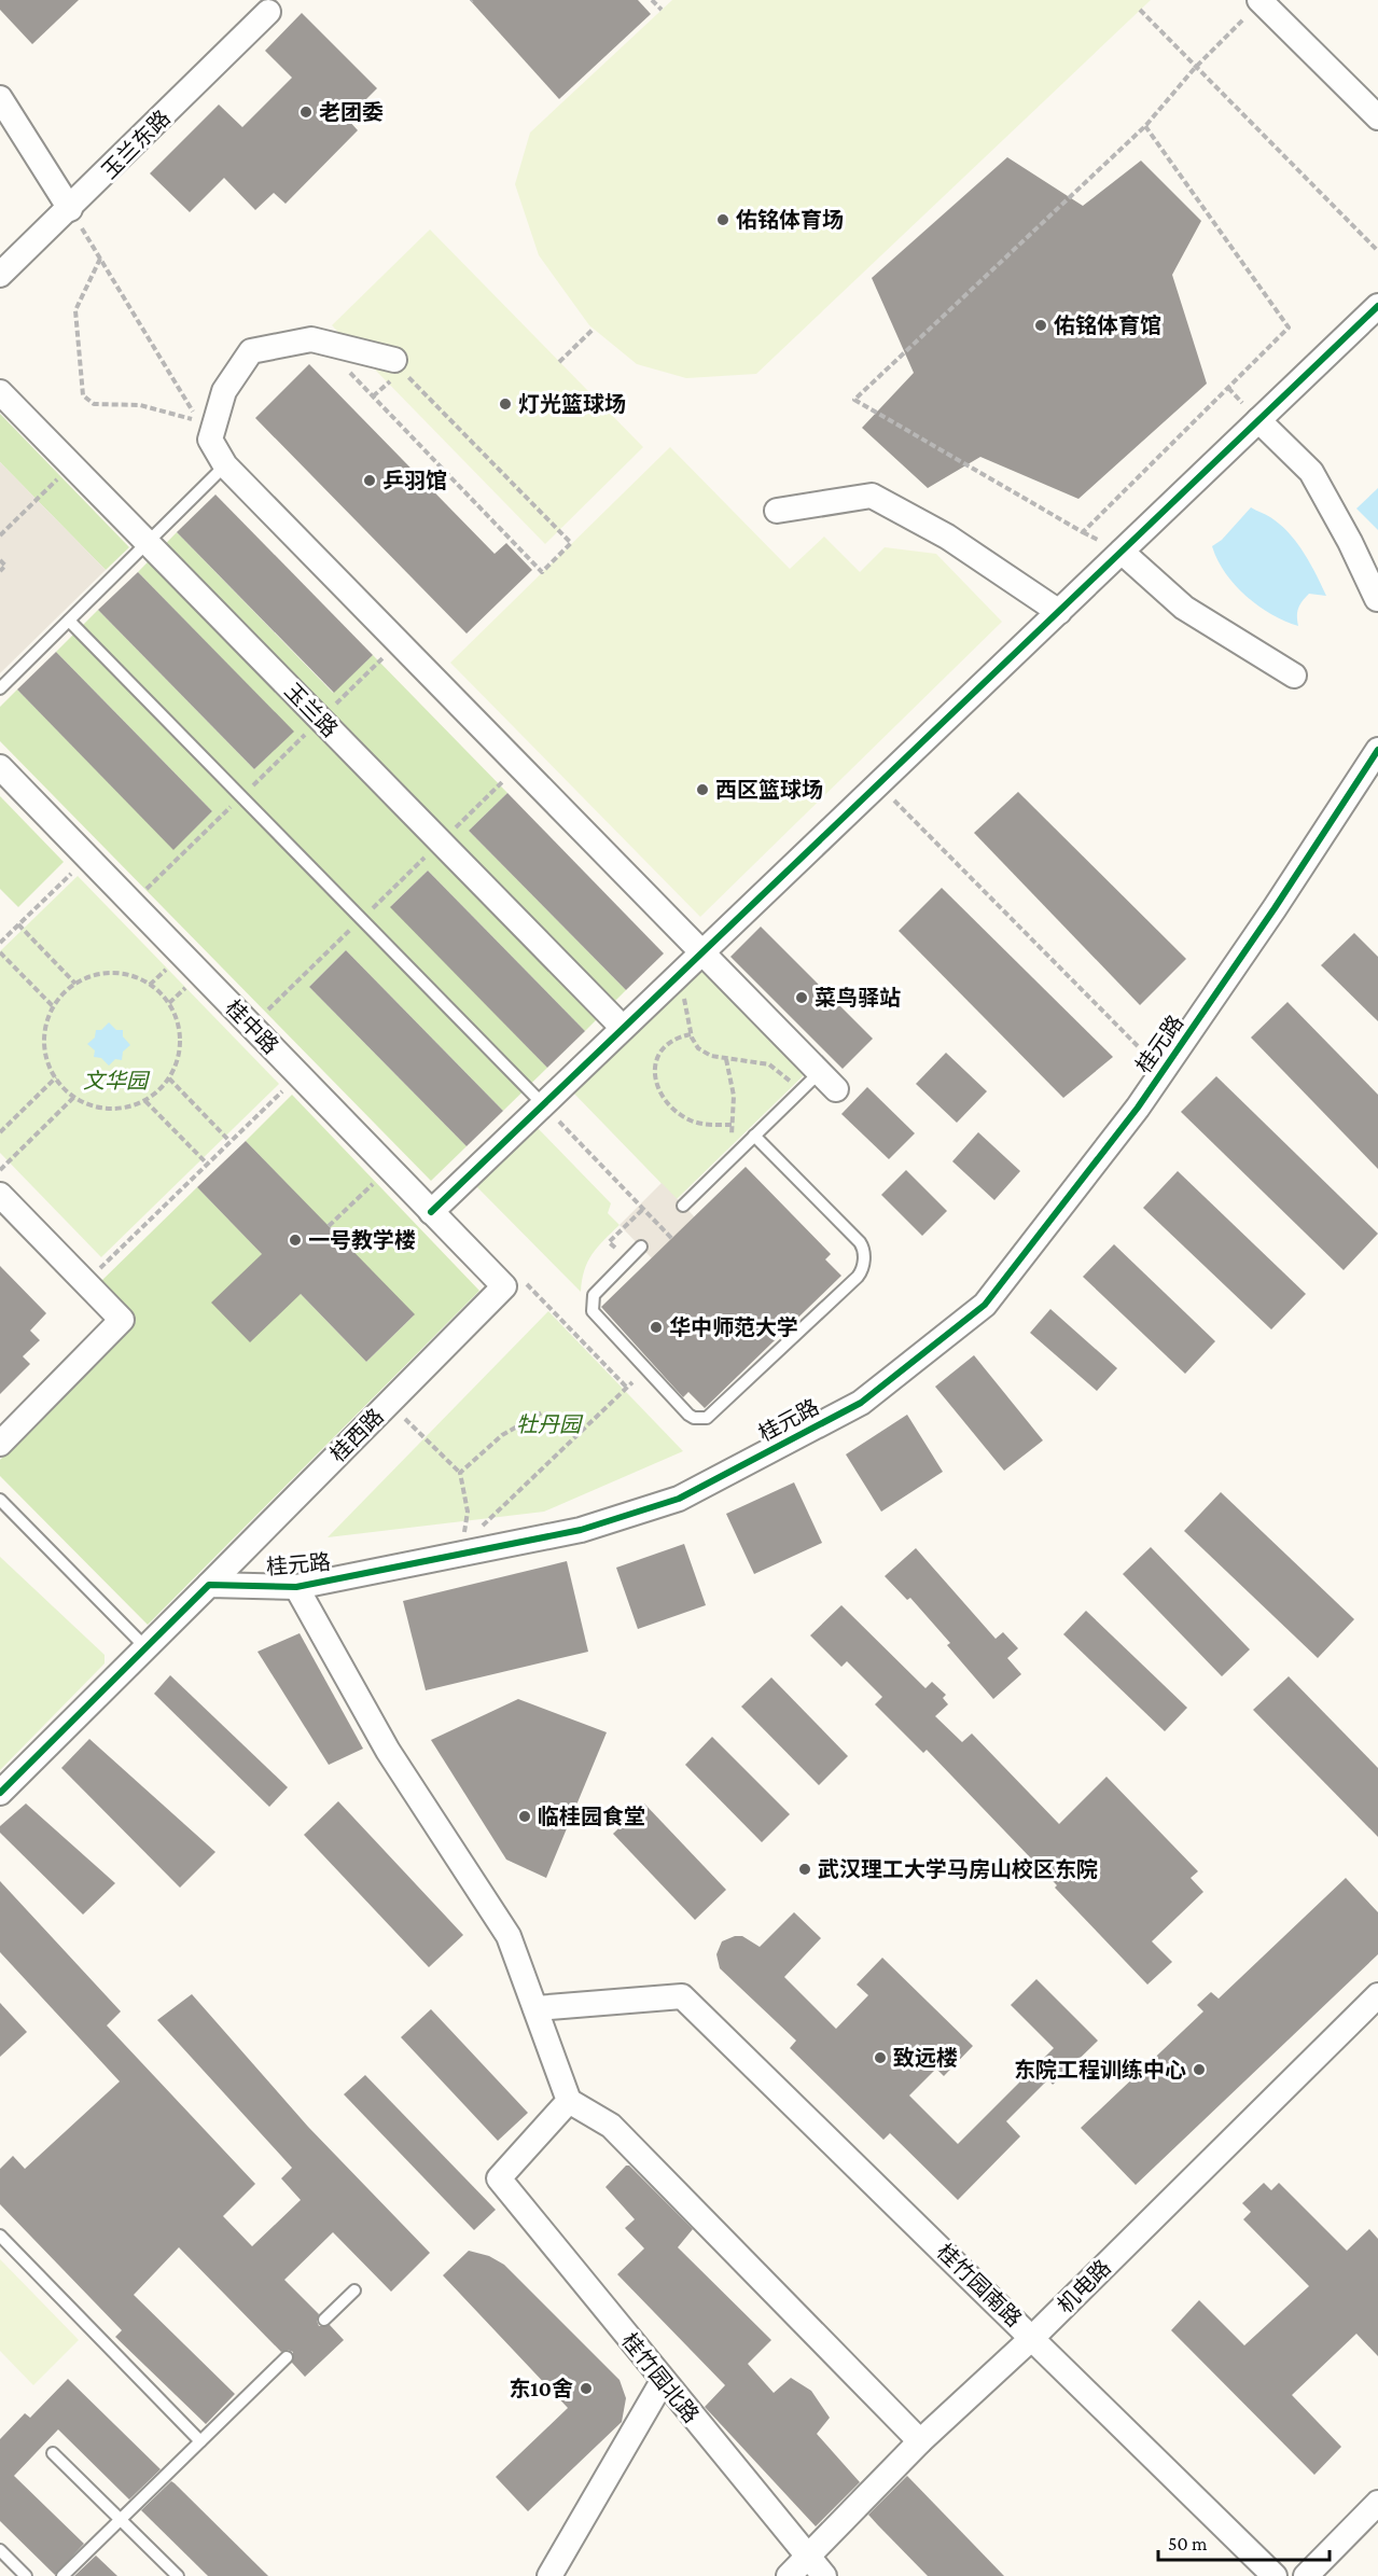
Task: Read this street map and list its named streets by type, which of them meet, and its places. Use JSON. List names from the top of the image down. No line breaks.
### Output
{"streets":{"street":["玉兰东路","玉兰路","桂中路","桂元路","桂西路","桂竹园南路","机电路","桂竹园北路"]},"crossings":[["桂中路","桂西路"],["桂元路","桂西路"],["桂竹园南路","机电路"],["机电路","桂竹园北路"]],"parks":["文华园","牡丹园"],"places":["老团委","佑铭体育场","佑铭体育馆","灯光篮球场","乒羽馆","西区篮球场","菜鸟驿站","一号教学楼","华中师范大学","临桂园食堂","武汉理工大学马房山校区东院","致远楼","东院工程训练中心","东10舍"],"scale_bar":"50 m"}
